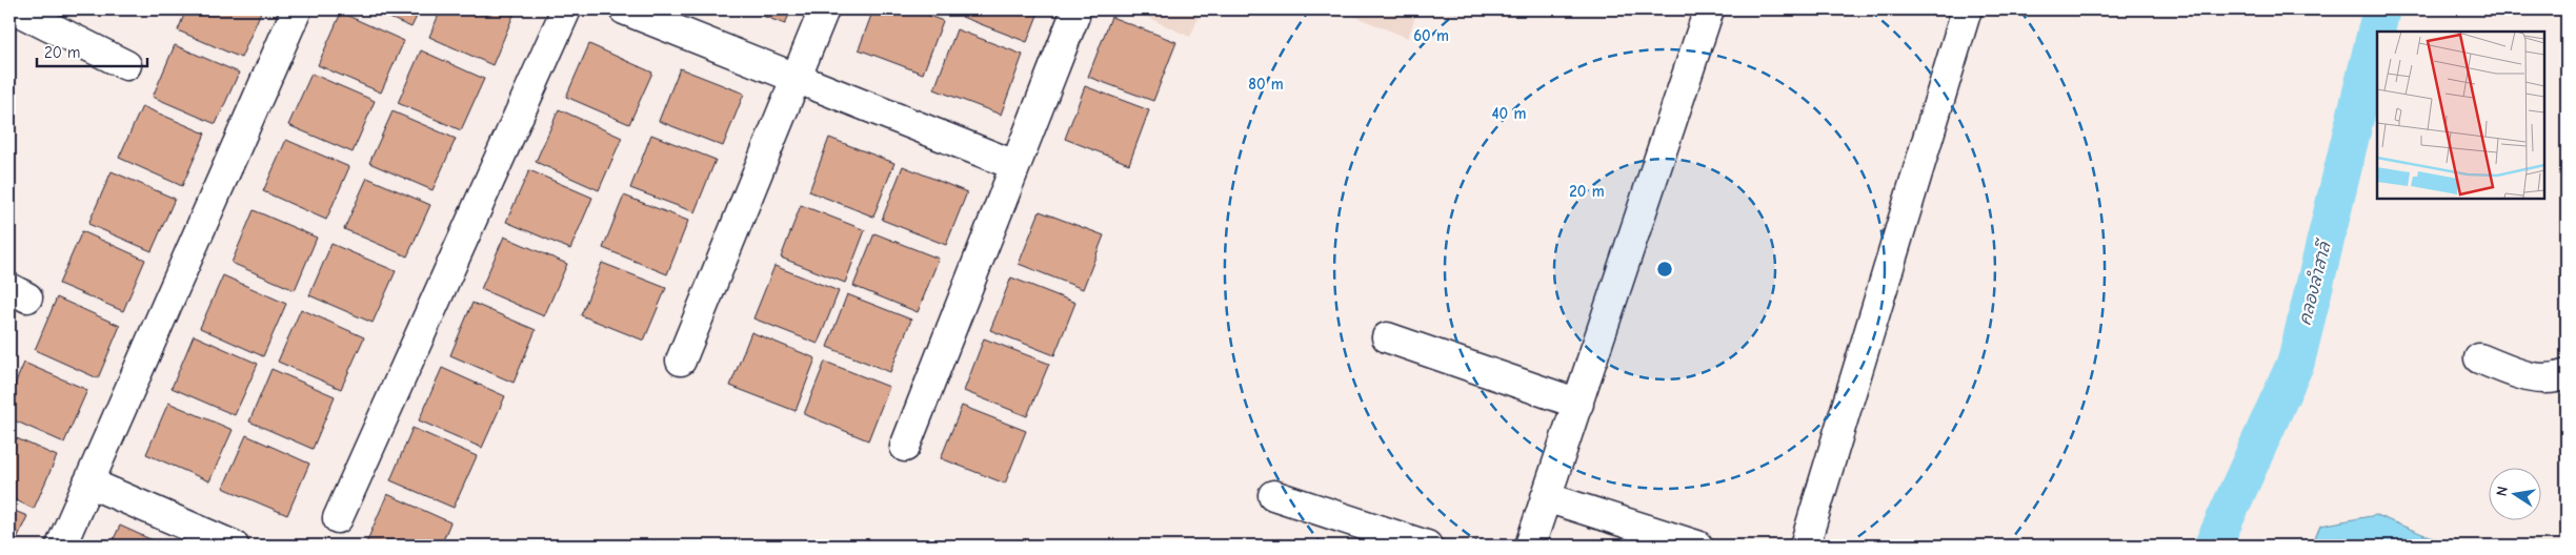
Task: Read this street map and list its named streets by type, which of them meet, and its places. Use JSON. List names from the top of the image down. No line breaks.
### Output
{"water":["คลองลำสาลี"],"scale_bar":"20 m","north":"left","rings":["60 m","80 m","40 m","20 m"]}
